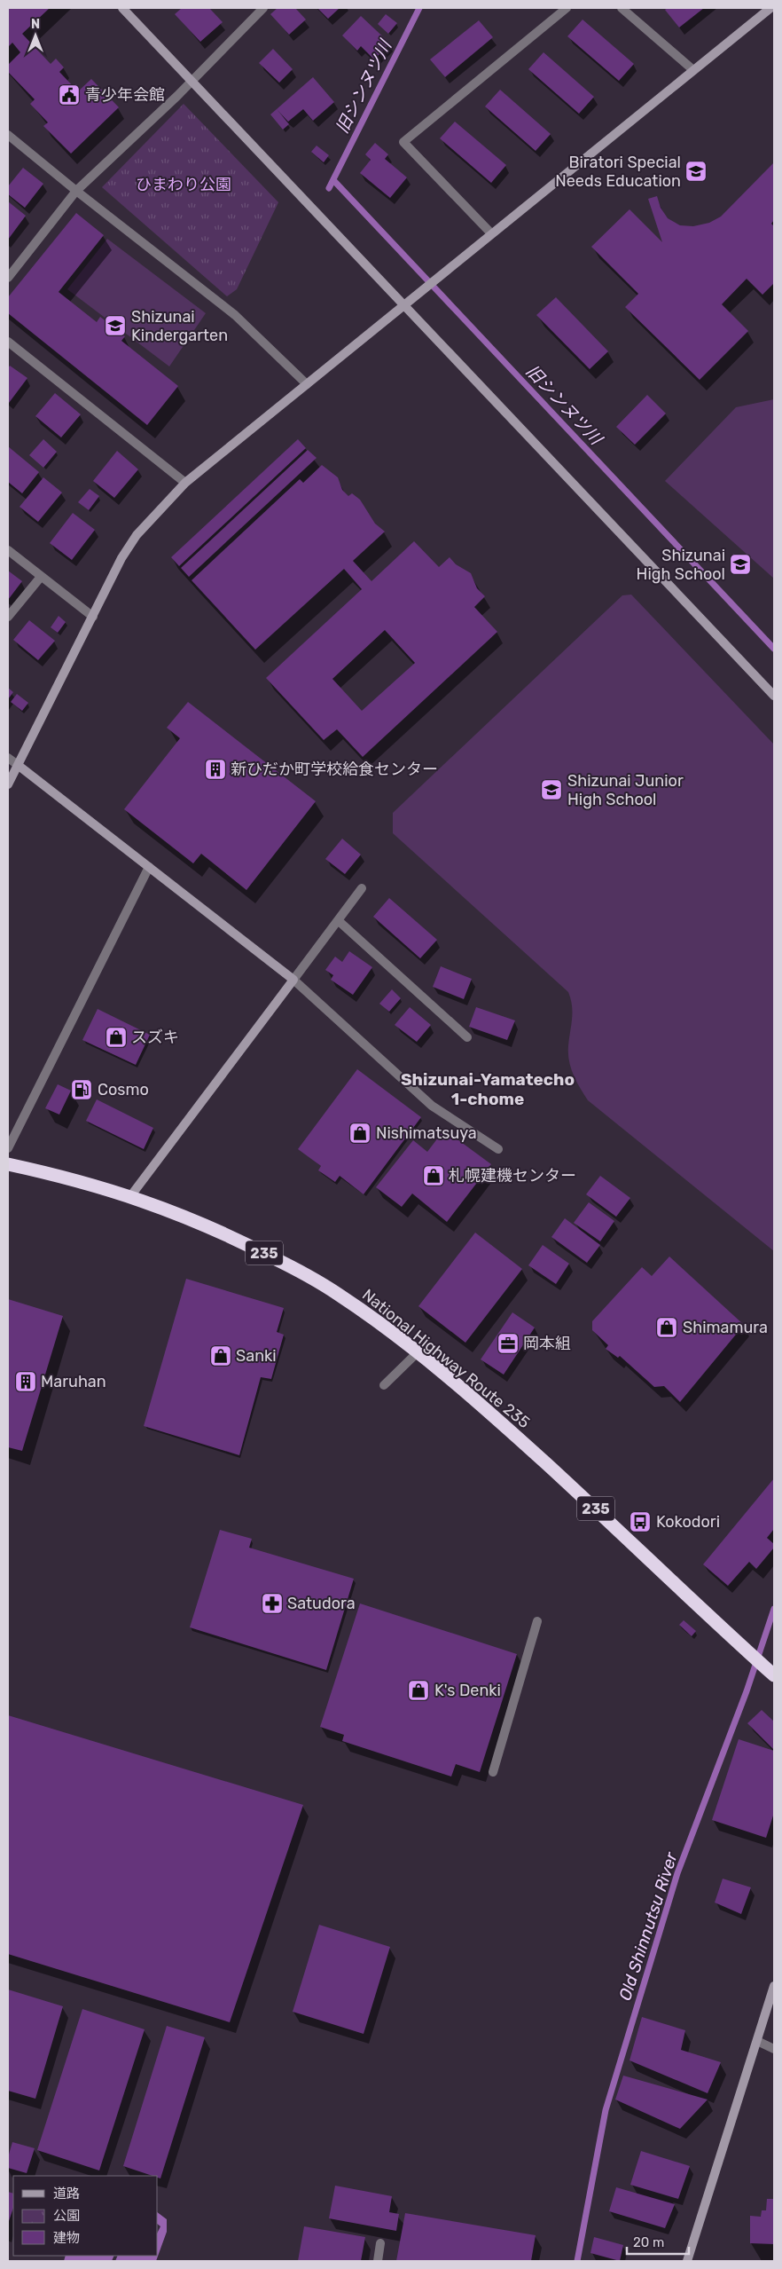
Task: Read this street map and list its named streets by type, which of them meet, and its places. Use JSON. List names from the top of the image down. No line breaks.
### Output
{"streets":{"highway":["235","National Highway Route 235"]},"districts":["Shizunai-Yamatecho 1-chome"],"water":["旧シンヌツ川","Old Shinnutsu River"],"parks":["ひまわり公園"],"places":{"public building":["青少年会館"],"school or university":["Biratori Special Needs Education","Shizunai Kindergarten","Shizunai High School","Shizunai Junior High School"],"building":["新ひだか町学校給食センター","Maruhan"],"shop":["スズキ","Nishimatsuya","札幌建機センター","Shimamura","Sanki","K's Denki"],"fuel station":["Cosmo"],"office":["岡本組"],"bus stop":["Kokodori"],"pharmacy":["Satudora"]},"legend":["道路","公園","建物"],"scale_bar":"20 m","north":"top"}
